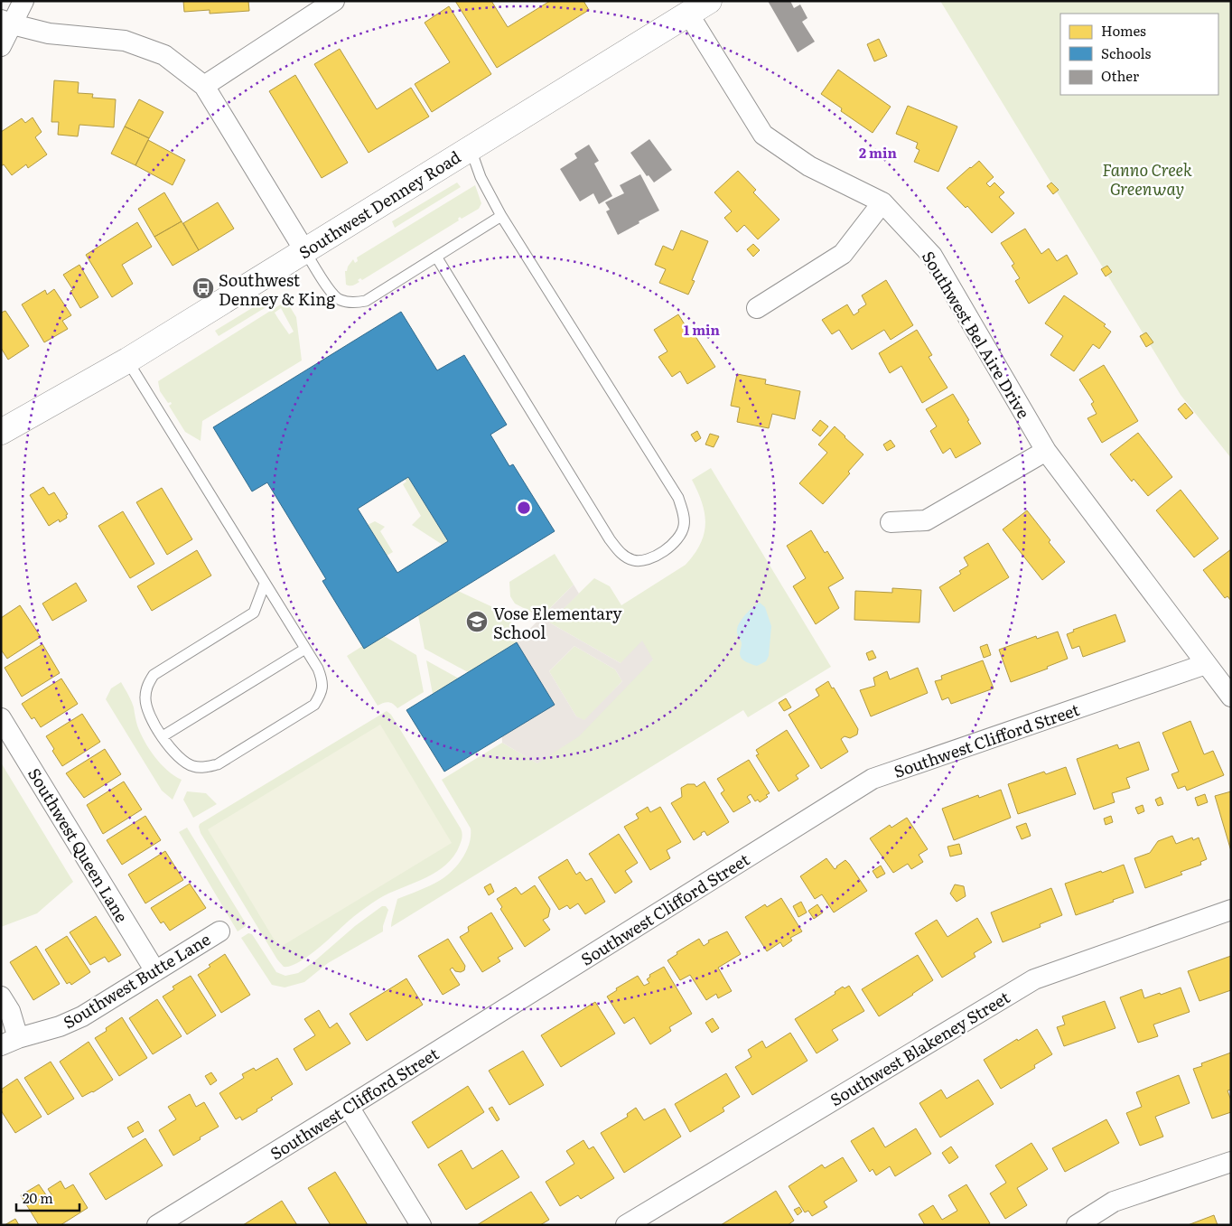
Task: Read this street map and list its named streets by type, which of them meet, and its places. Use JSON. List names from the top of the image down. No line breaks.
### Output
{"streets":{"street":["Southwest Denney Road","Southwest Bel Aire Drive","Southwest Clifford Street","Southwest Queen Lane","Southwest Butte Lane","Southwest Blakeney Street"]},"crossings":[["Southwest Denney Road","Southwest Bel Aire Drive"],["Southwest Bel Aire Drive","Southwest Clifford Street"],["Southwest Queen Lane","Southwest Butte Lane"]],"parks":["Fanno Creek Greenway"],"places":{"bus stop":["Southwest Denney & King"],"school or university":["Vose Elementary School"]},"legend":["Homes","Schools","Other"],"scale_bar":"20 m","rings":["2 min","1 min"]}
